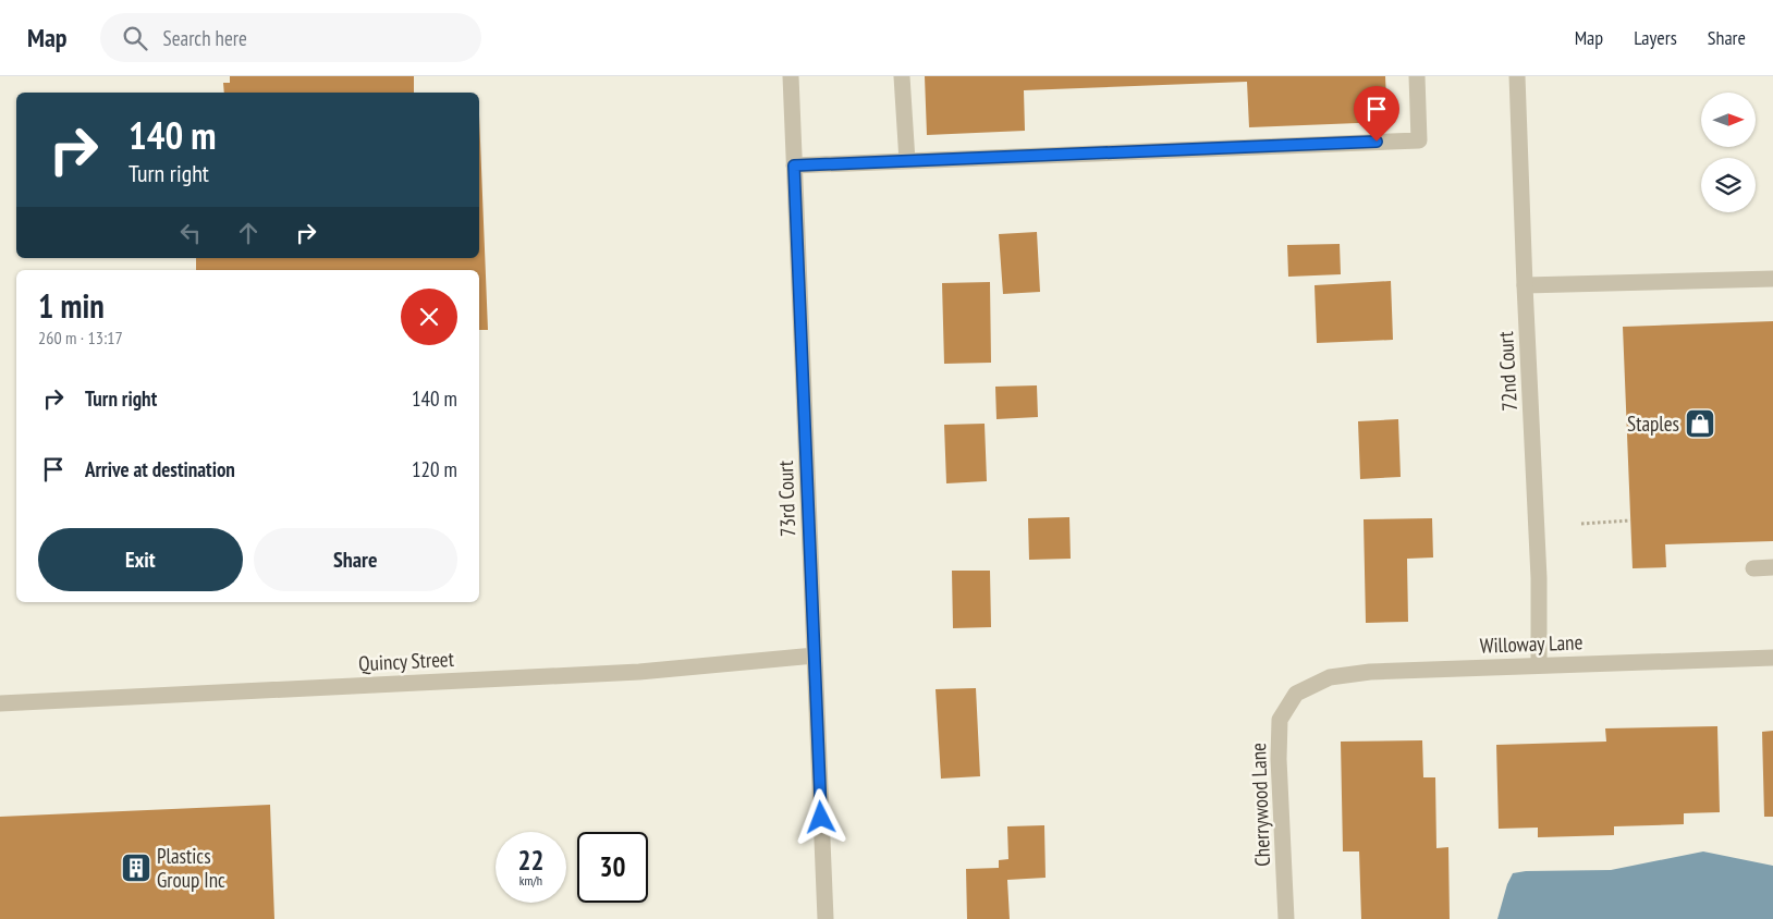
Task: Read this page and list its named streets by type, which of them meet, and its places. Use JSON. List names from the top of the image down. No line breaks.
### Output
{"streets":{"street":["72nd Court","73rd Court","Willoway Lane","Quincy Street","Cherrywood Lane"]},"crossings":[["72nd Court","Willoway Lane"],["73rd Court","Quincy Street"],["Willoway Lane","Cherrywood Lane"]],"places":{"shop":["Staples"],"building":["Plastics Group Inc"]},"north":"right","page":{"header":"Map","search":"Search here","nav":["Map","Layers","Share"],"turn":["140 m","Turn right"],"heading":["1 min","260 m · 13:17"],"list":[{"name":"Turn right","value":"140 m"},{"name":"Arrive at destination","value":"120 m"}],"buttons":["Exit","Share"],"speed":"22 km/h","limit":"30"}}
